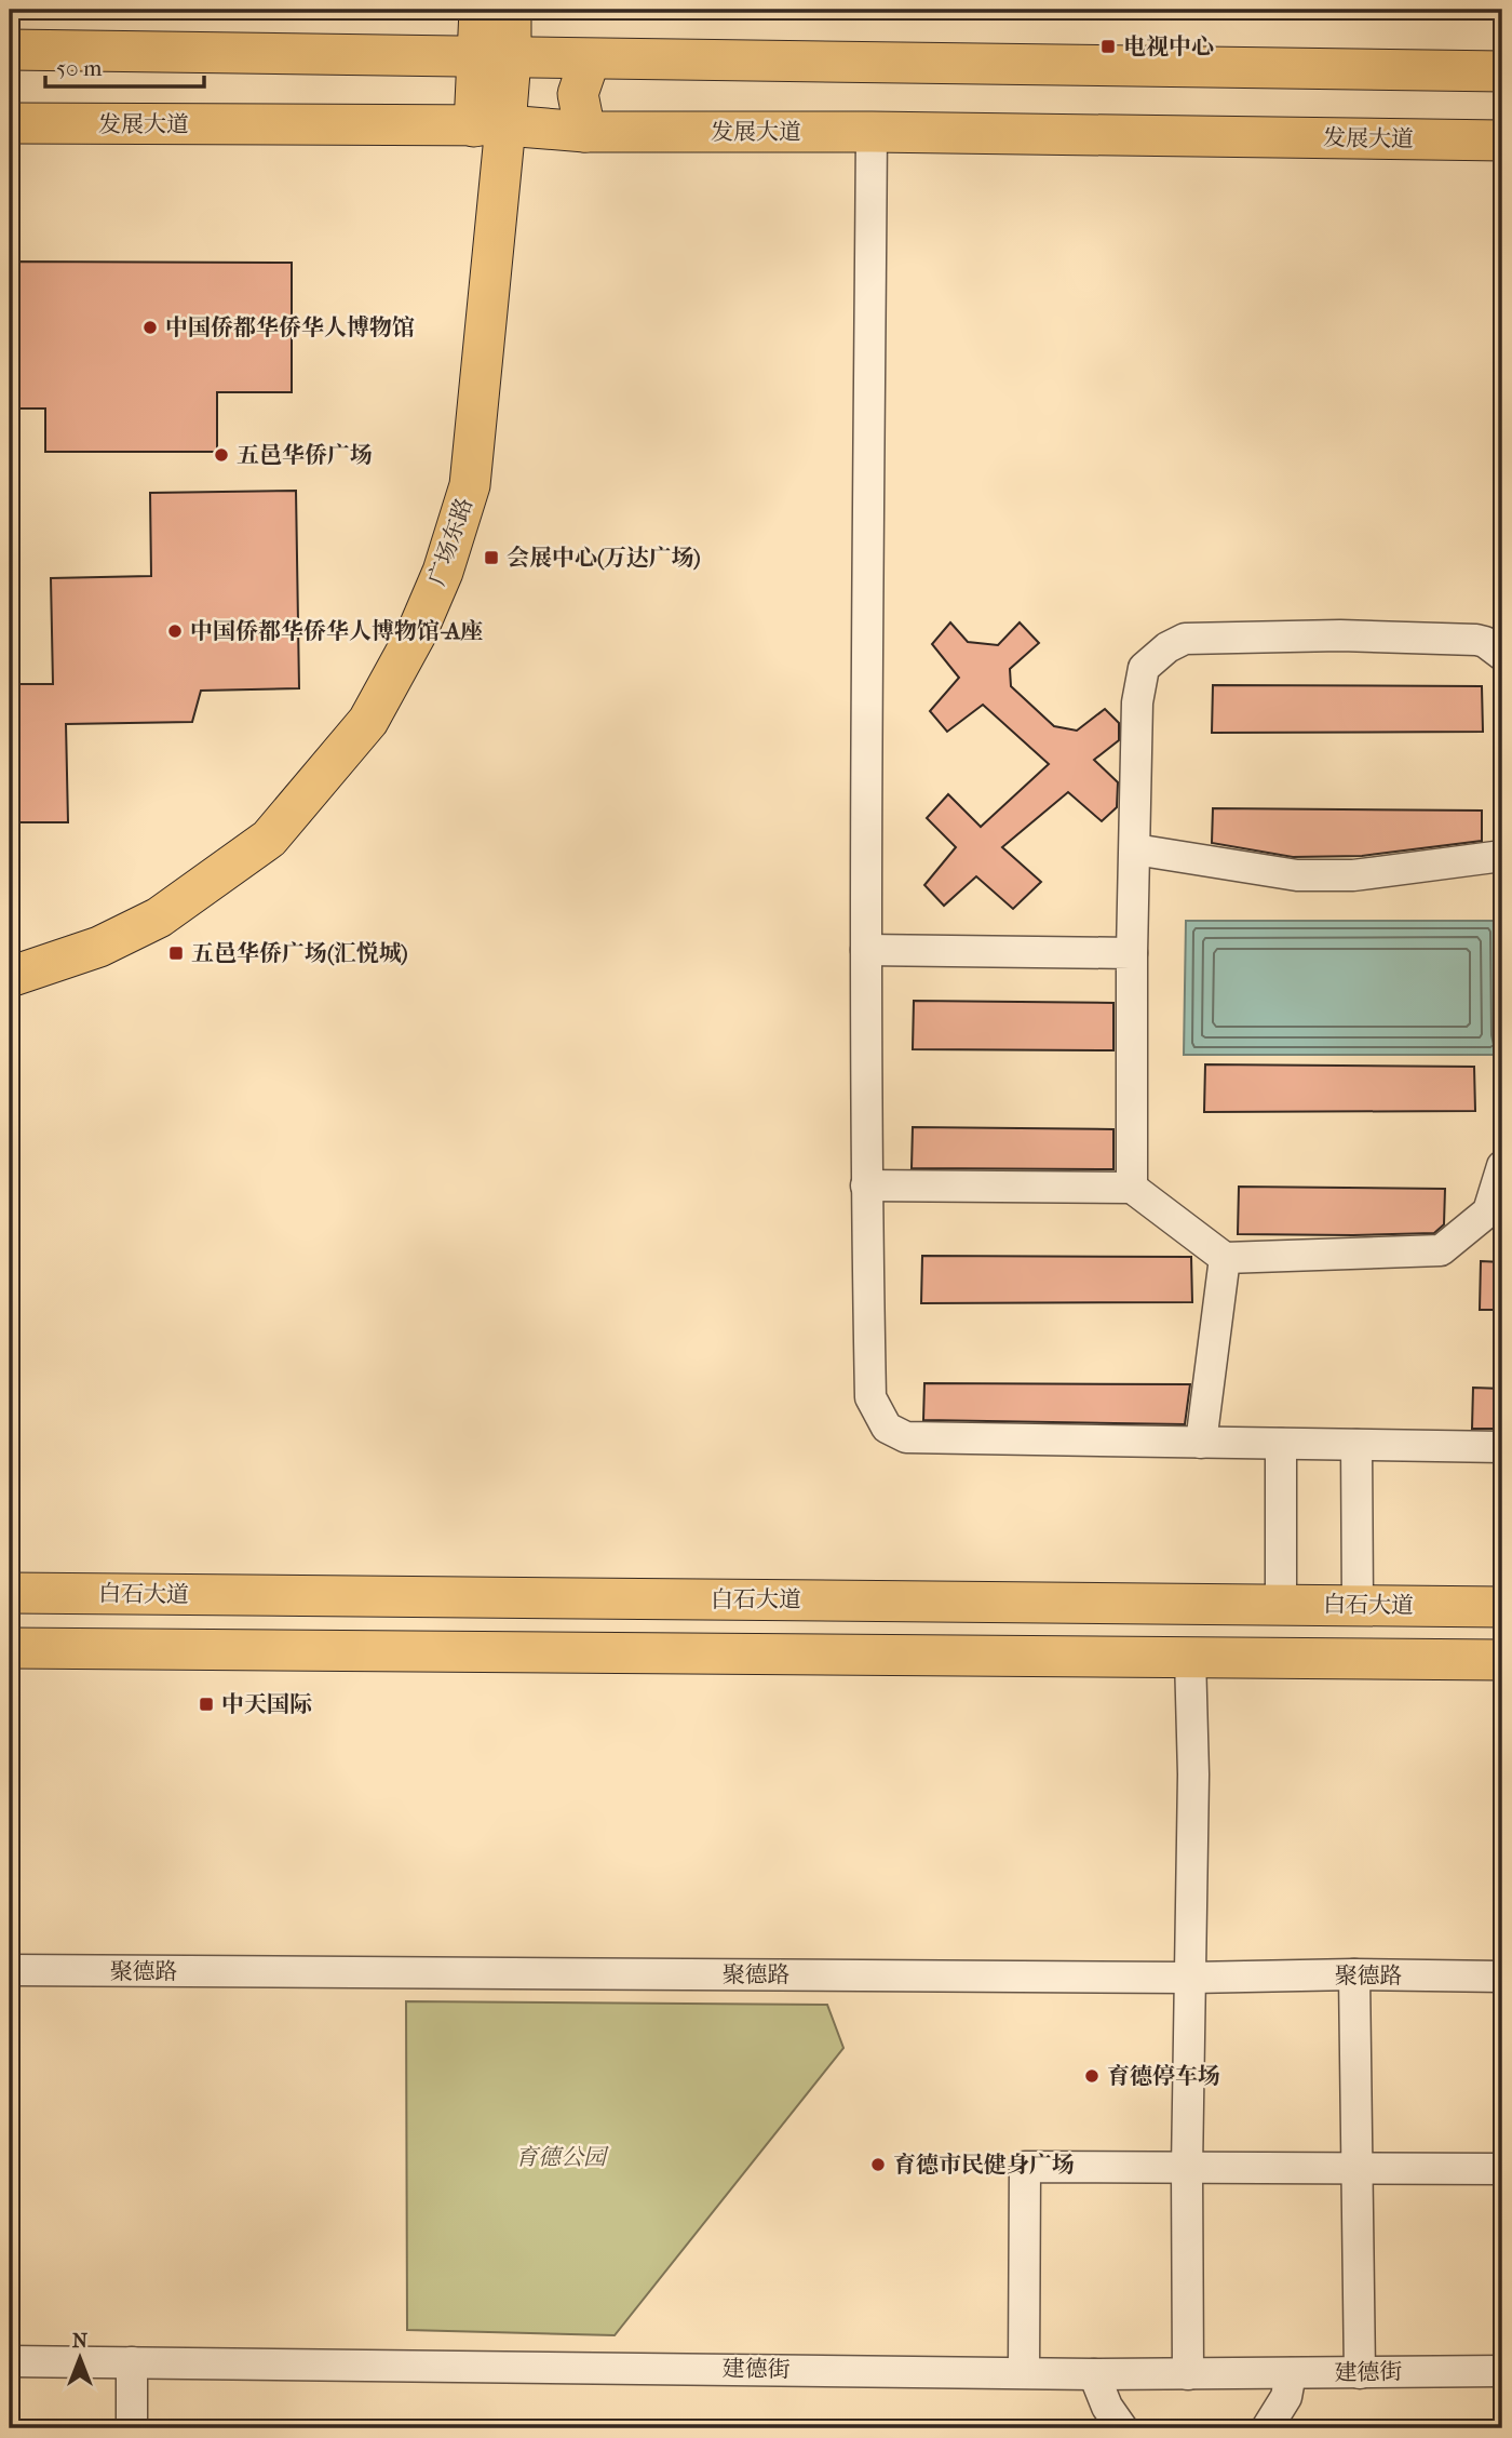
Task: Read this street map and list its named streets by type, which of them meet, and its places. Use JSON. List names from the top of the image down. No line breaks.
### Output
{"streets":{"main road":["发展大道","广场东路","白石大道"],"street":["聚德路","建德街"]},"crossings":[["发展大道","广场东路"]],"parks":["育德公园"],"places":{"transit":["电视中心","会展中心(万达广场)","五邑华侨广场(汇悦城)","中天国际"],"other":["中国侨都华侨华人博物馆","五邑华侨广场","中国侨都华侨华人博物馆-A座","育德停车场","育德市民健身广场"]},"scale_bar":"50 m","north":"top"}
